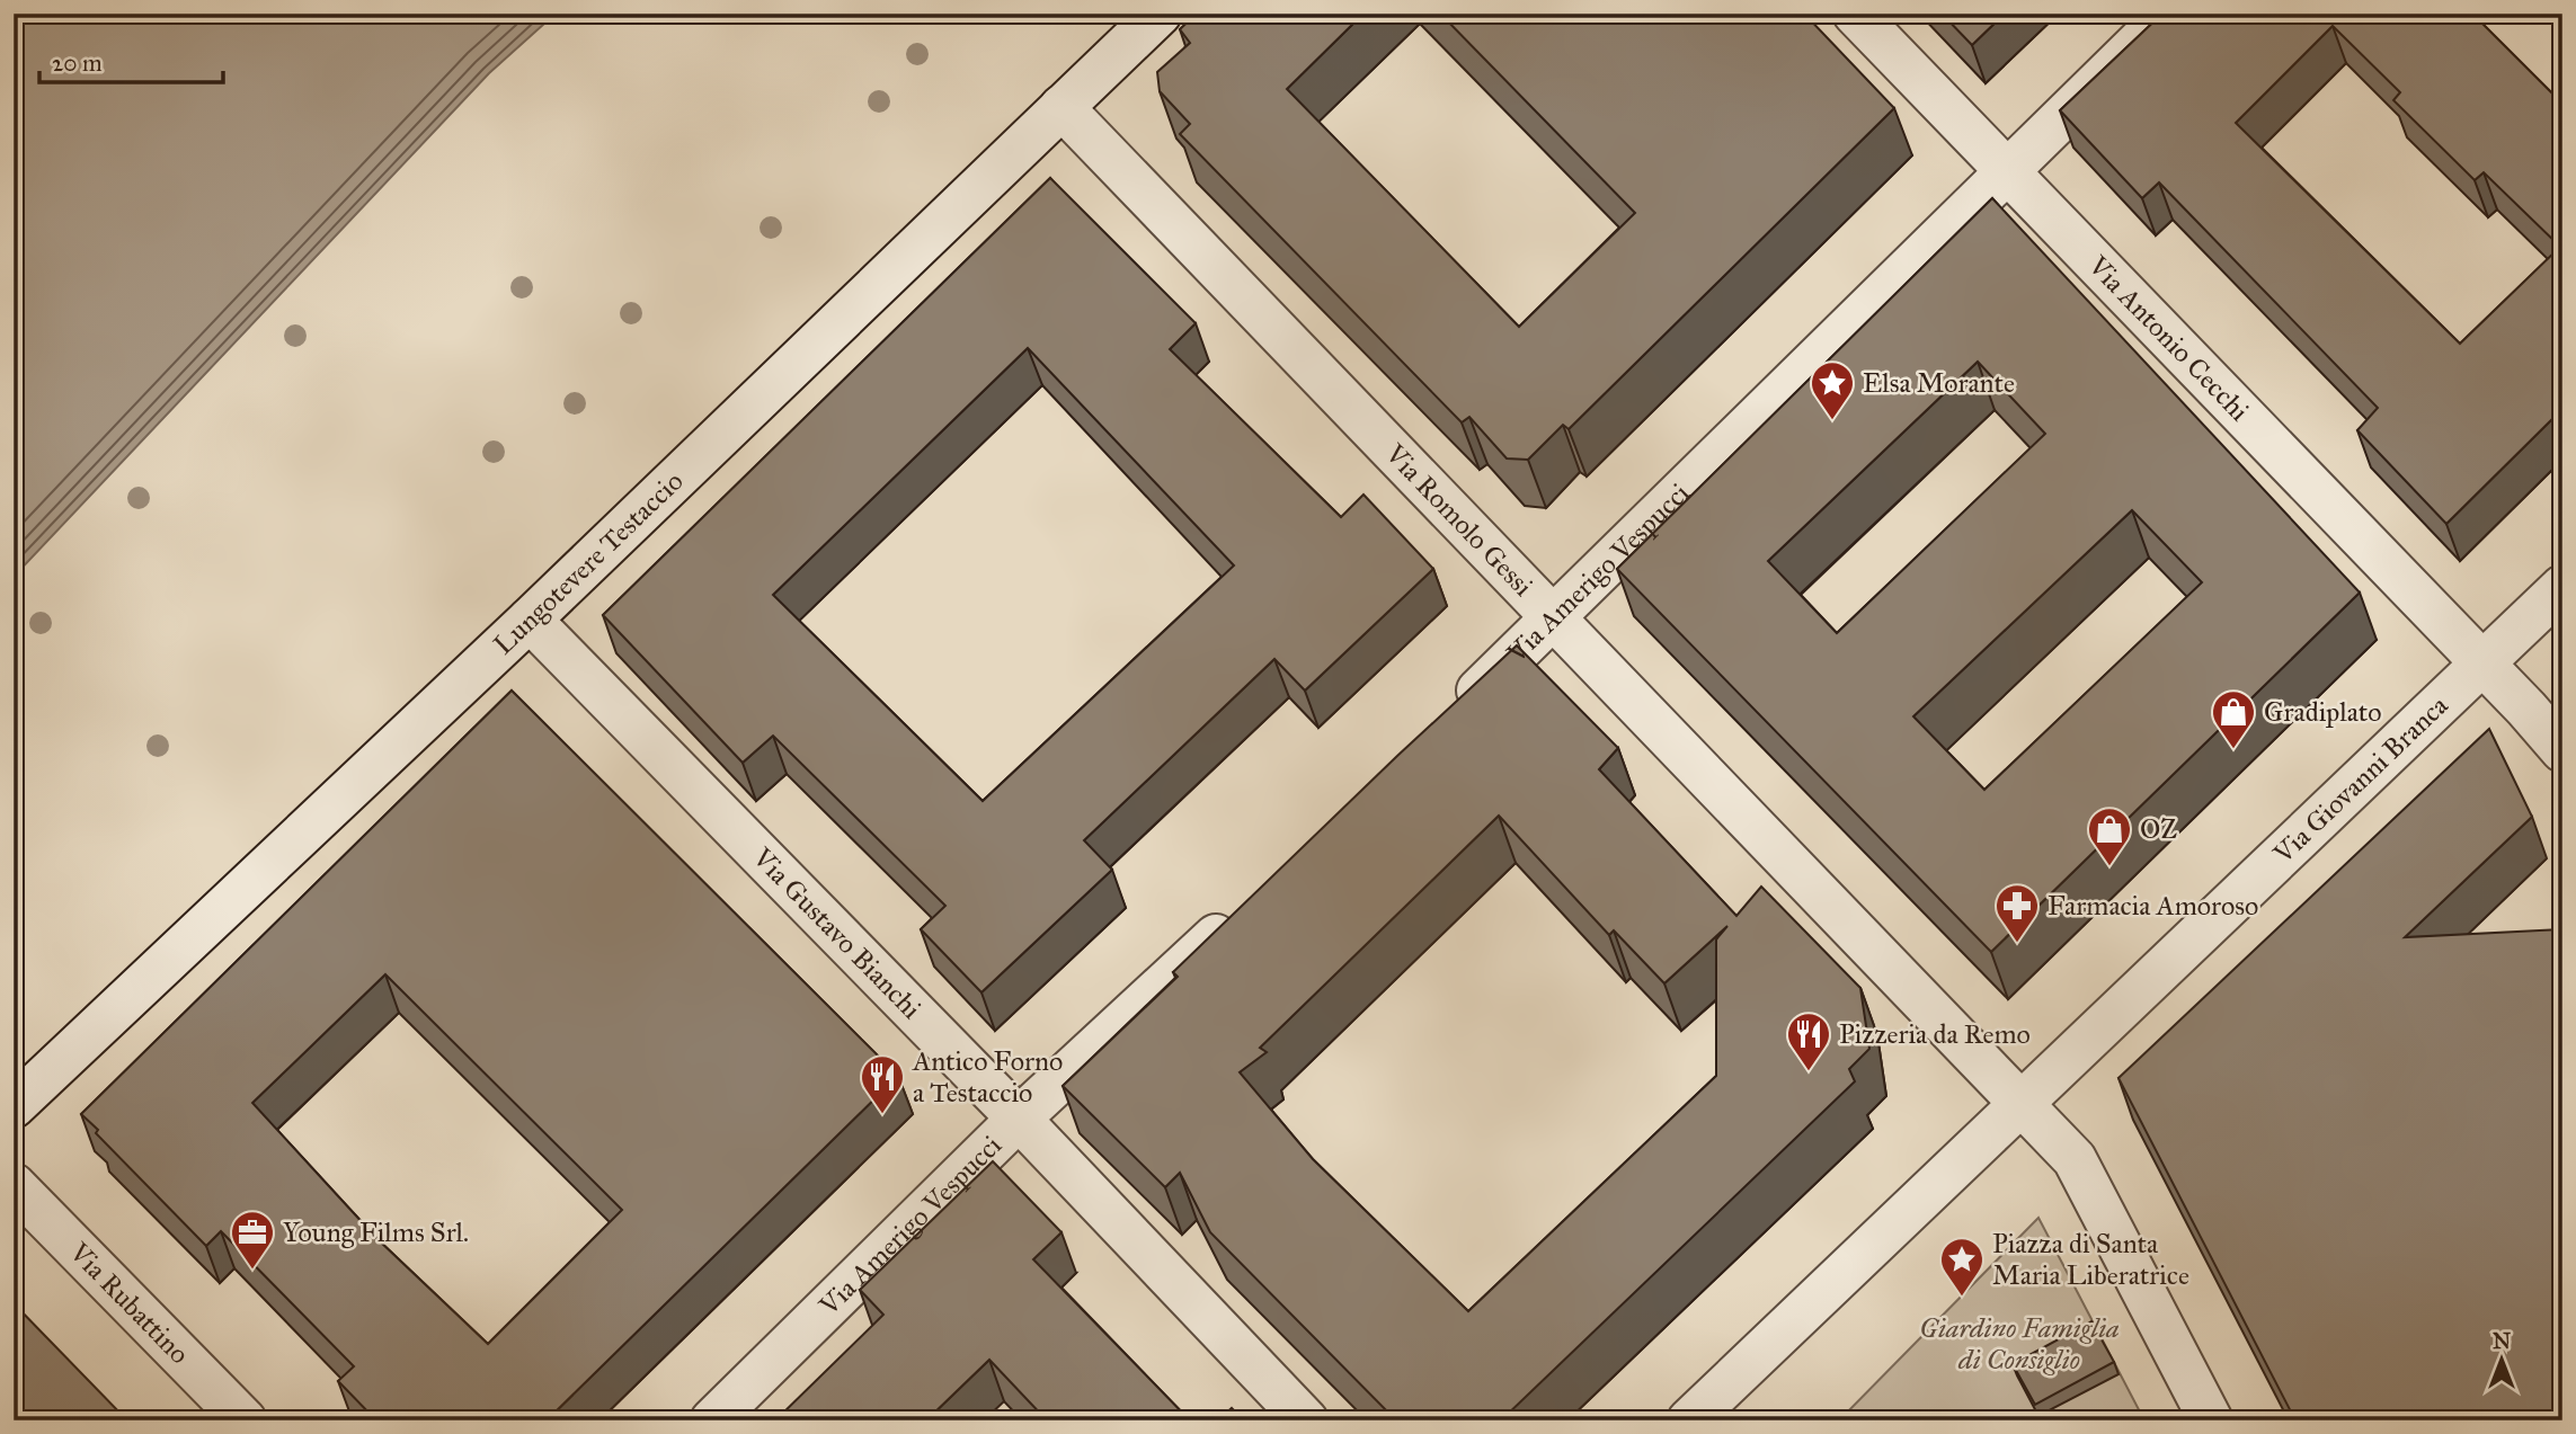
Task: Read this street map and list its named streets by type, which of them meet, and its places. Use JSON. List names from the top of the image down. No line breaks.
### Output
{"streets":{"street":["Via Antonio Cecchi","Via Romolo Gessi","Lungotevere Testaccio","Via Amerigo Vespucci","Via Giovanni Branca","Via Gustavo Bianchi","Via Rubattino"]},"crossings":[["Via Antonio Cecchi","Via Amerigo Vespucci"],["Via Antonio Cecchi","Via Giovanni Branca"],["Via Romolo Gessi","Lungotevere Testaccio"],["Via Romolo Gessi","Via Amerigo Vespucci"],["Via Romolo Gessi","Via Giovanni Branca"],["Lungotevere Testaccio","Via Gustavo Bianchi"],["Via Amerigo Vespucci","Via Gustavo Bianchi"]],"parks":["Giardino Famiglia di Consiglio"],"places":{"place":["Elsa Morante","Piazza di Santa Maria Liberatrice"],"shop":["Gradiplato","OZ"],"pharmacy":["Farmacia Amoroso"],"restaurant":["Pizzeria da Remo","Antico Forno a Testaccio"],"office":["Young Films Srl."]},"scale_bar":"20 m","north":"top"}
